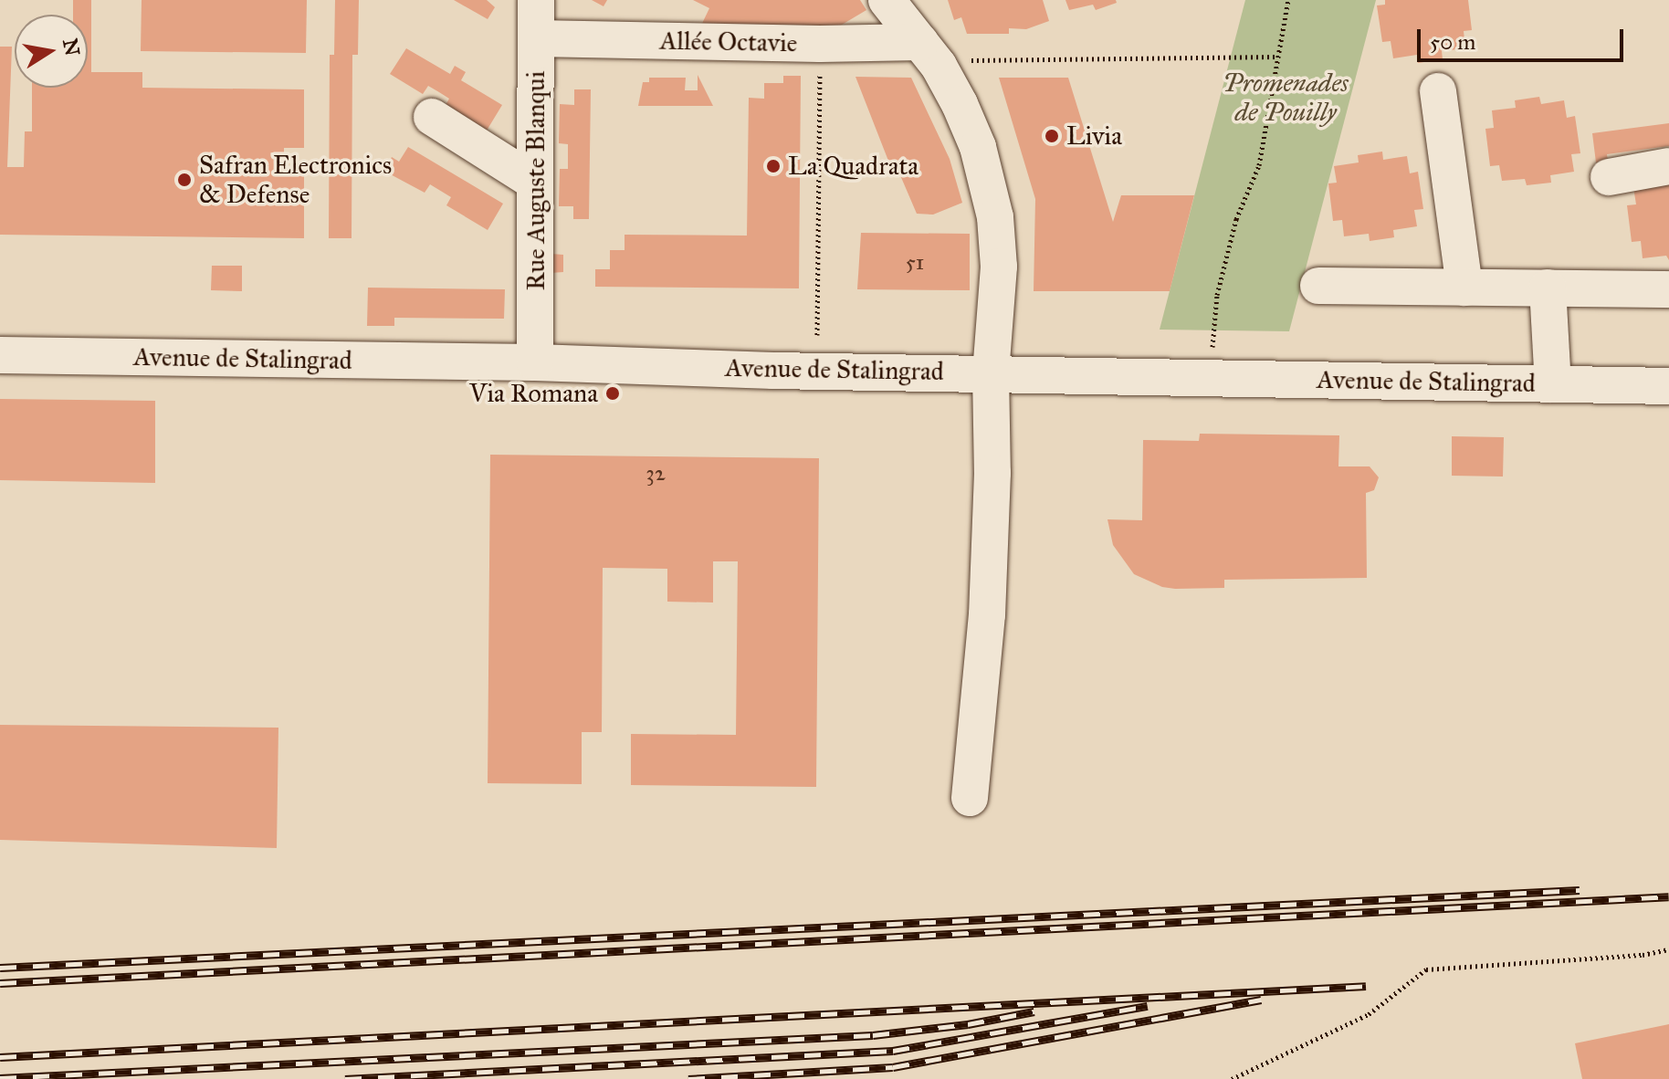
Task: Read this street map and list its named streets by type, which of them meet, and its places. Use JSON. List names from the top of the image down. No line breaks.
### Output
{"streets":{"street":["Allée Octavie","Rue Auguste Blanqui","Avenue de Stalingrad"]},"crossings":[["Allée Octavie","Rue Auguste Blanqui"],["Rue Auguste Blanqui","Avenue de Stalingrad"]],"parks":["Promenades de Pouilly"],"places":["Livia","La Quadrata","Safran Electronics & Defense","Via Romana"],"house_numbers":["51","32"],"scale_bar":"50 m","north":"right"}
